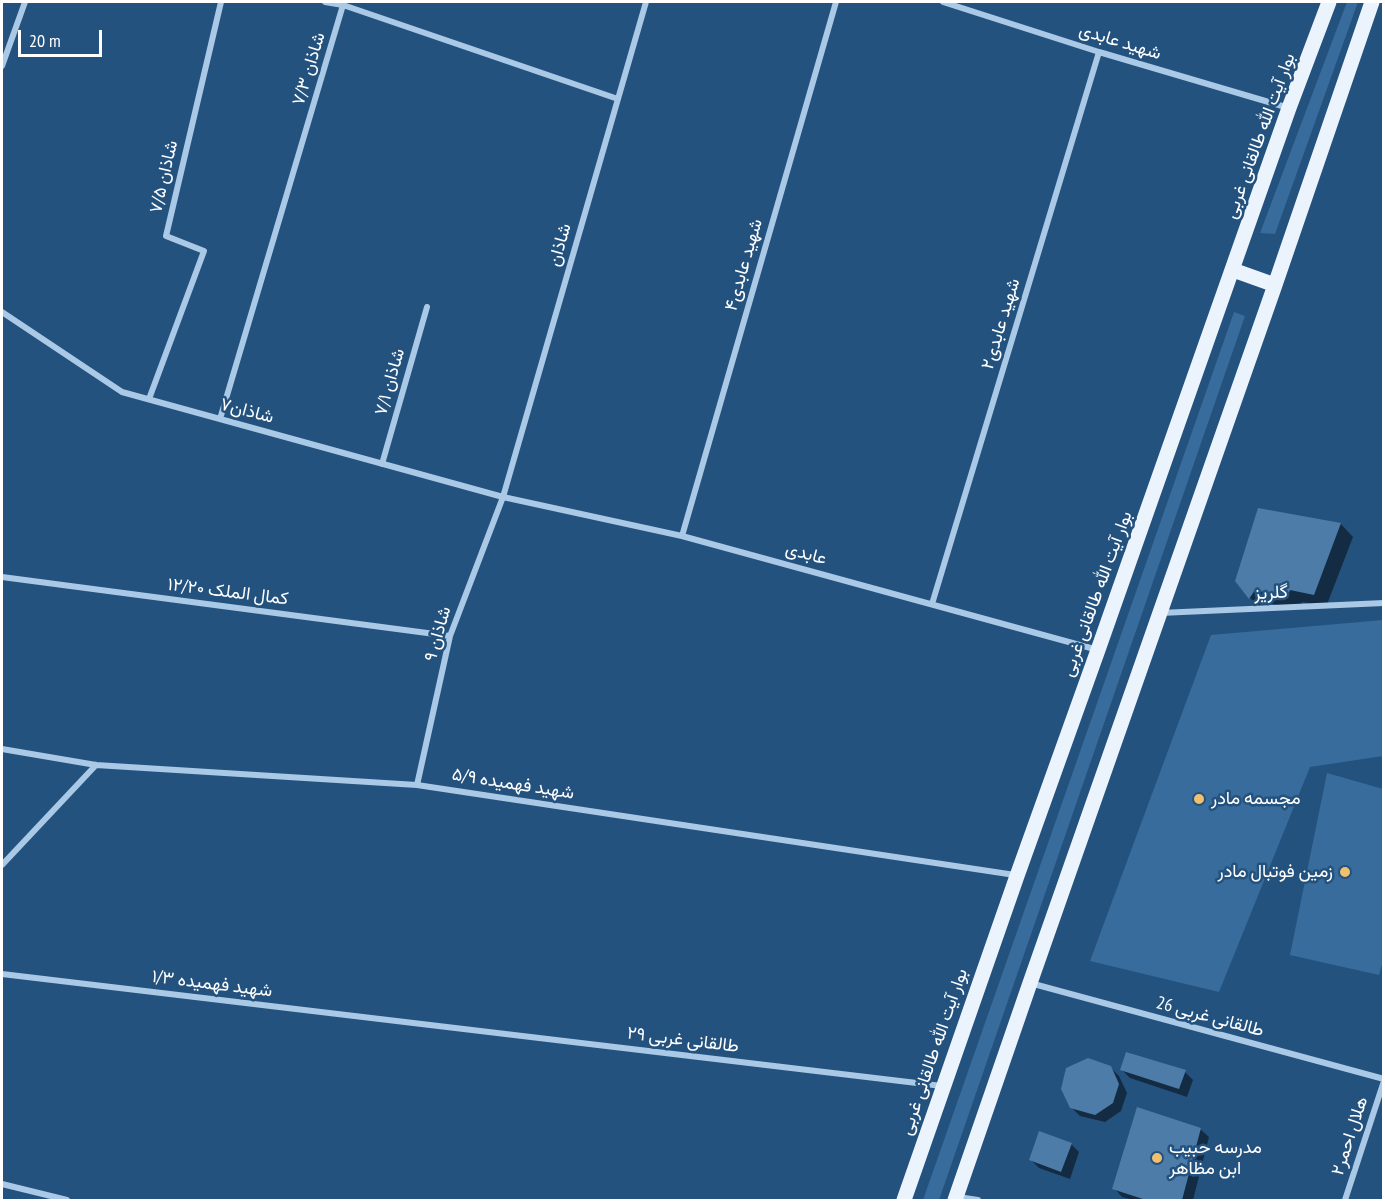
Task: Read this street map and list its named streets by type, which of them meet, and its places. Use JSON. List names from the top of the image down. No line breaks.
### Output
{"streets":{"main road":["بوار آیت الله طالقانی غربی"],"street":["شهید عابدی","شاذان ۷/۳","شاذان ۷/۵","شاذان","شهید عابدی۴","شهید عابدی۲","شاذان ۷/۱","شاذان۷","عابدی","کمال الملک ۱۲/۲۰","گلریز","شاذان ۹","شهید فهمیده ۵/۹","شهید فهمیده ۱/۳","طالقانی غربی 26","طالقانی غربی ۲۹","هلال احمر۲"]},"crossings":[["شهید عابدی","بوار آیت الله طالقانی غربی"],["شهید عابدی","شهید عابدی۲"],["شاذان ۷/۳","شاذان۷"],["بوار آیت الله طالقانی غربی","عابدی"],["بوار آیت الله طالقانی غربی","شهید فهمیده ۵/۹"],["بوار آیت الله طالقانی غربی","طالقانی غربی ۲۹"],["شاذان ۷/۵","شاذان۷"],["شاذان","شاذان۷"],["شاذان","عابدی"],["شاذان","شاذان ۹"],["شهید عابدی۴","عابدی"],["شهید عابدی۲","عابدی"],["شاذان ۷/۱","شاذان۷"],["شاذان۷","عابدی"],["شاذان۷","شاذان ۹"],["عابدی","شاذان ۹"],["کمال الملک ۱۲/۲۰","شاذان ۹"],["شاذان ۹","شهید فهمیده ۵/۹"],["شهید فهمیده ۱/۳","طالقانی غربی ۲۹"],["طالقانی غربی 26","هلال احمر۲"]],"places":["مجسمه مادر","زمین فوتبال مادر","مدرسه حبیب ابن مظاهر"],"scale_bar":"20 m"}
